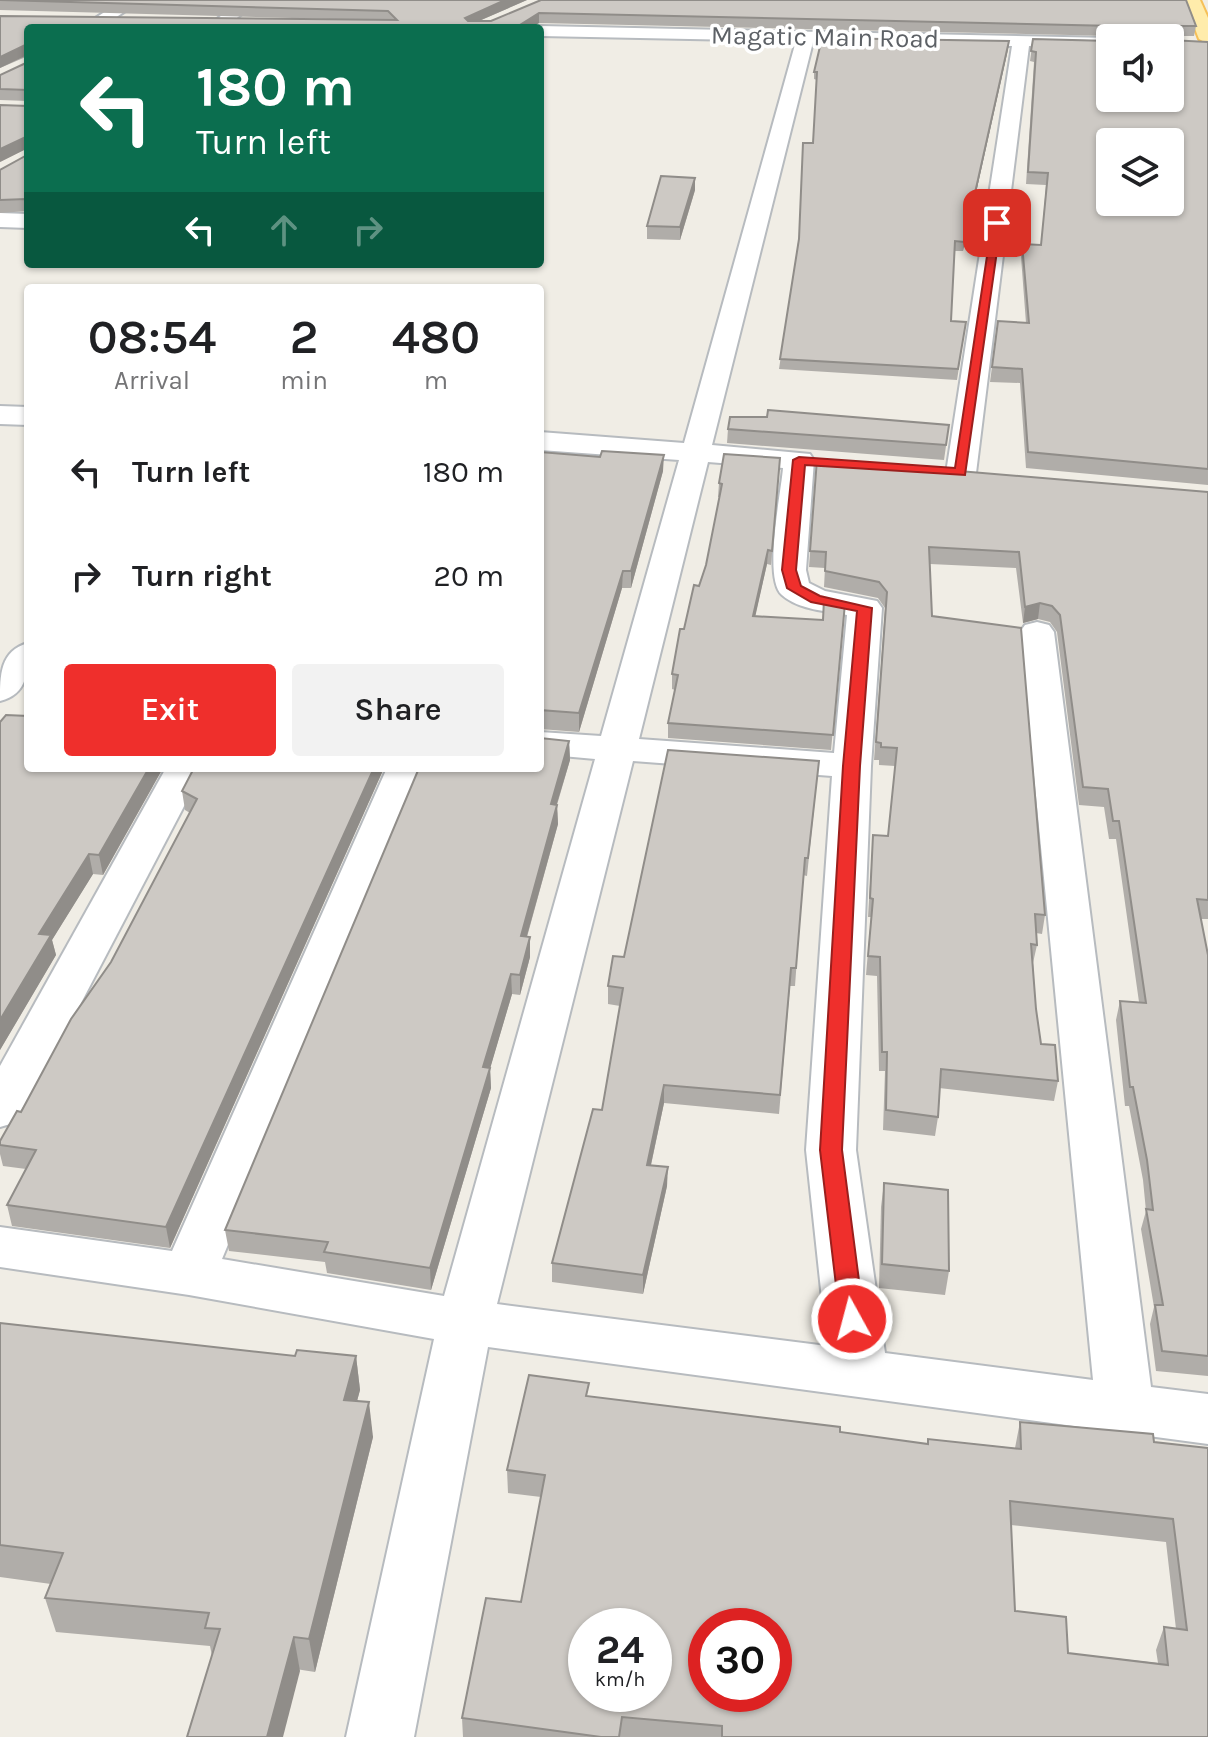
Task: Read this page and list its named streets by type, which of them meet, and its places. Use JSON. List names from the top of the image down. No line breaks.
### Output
{"streets":{"street":["Magatic Main Road"]},"page":{"turn":["180 m","Turn left"],"eta":["08:54","Arrival","2","min","480","m"],"list":[{"name":"Turn left","value":"180 m"},{"name":"Turn right","value":"20 m"}],"buttons":["Exit","Share"],"speed":"24 km/h","limit":"30"}}
